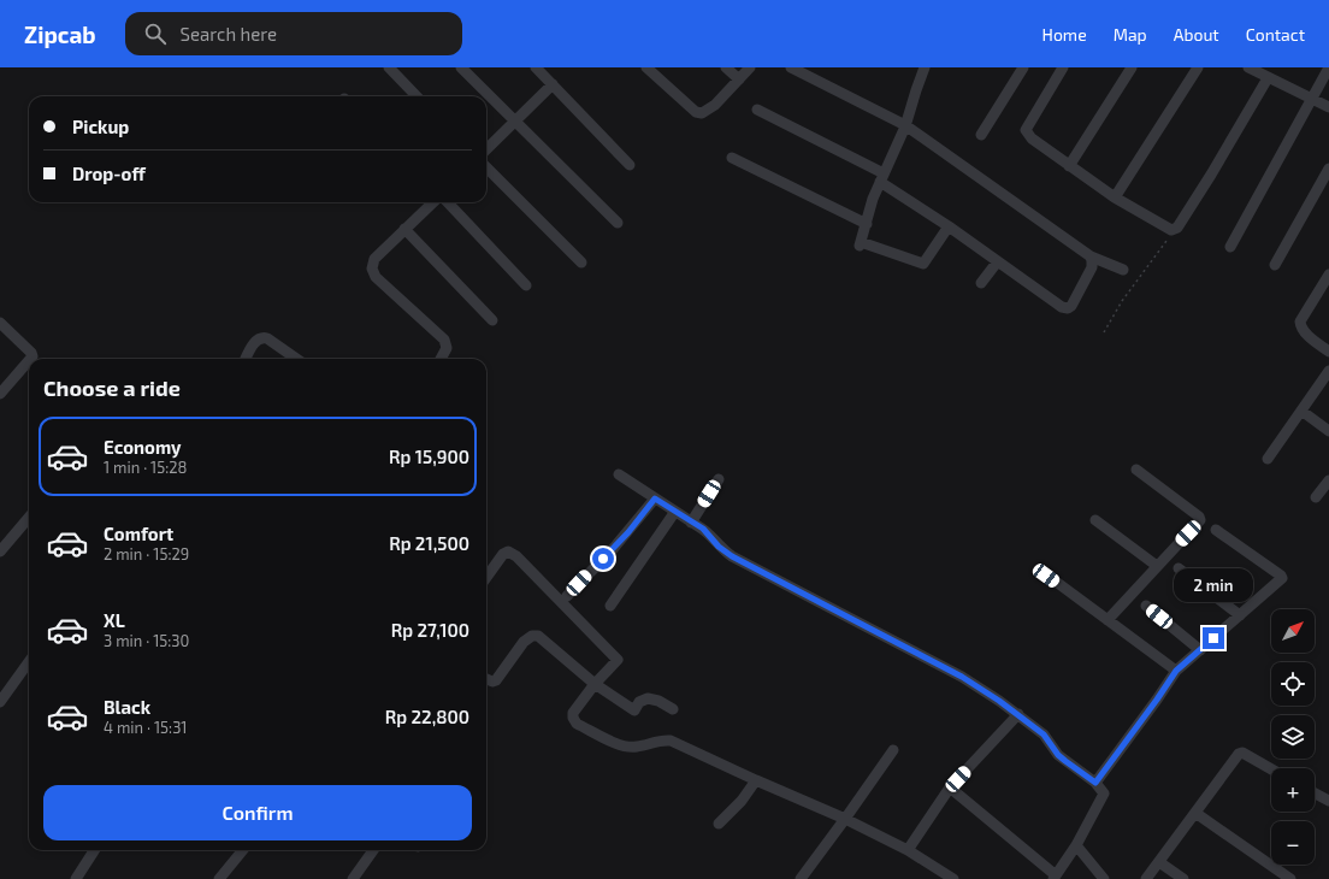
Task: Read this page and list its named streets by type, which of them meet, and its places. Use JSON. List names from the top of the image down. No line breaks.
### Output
{"north":"top right","page":{"header":"Zipcab","search":"Search here","nav":["Home","Map","About","Contact"],"banner":["Pickup","Drop-off"],"heading":"Choose a ride","list":[{"name":"Economy","note":"1 min · 15:28","value":"Rp 15,900"},{"name":"Comfort","note":"2 min · 15:29","value":"Rp 21,500"},{"name":"XL","note":"3 min · 15:30","value":"Rp 27,100"},{"name":"Black","note":"4 min · 15:31","value":"Rp 22,800"}],"bubble":"2 min","map_buttons":["+","−"],"buttons":"Confirm"}}
